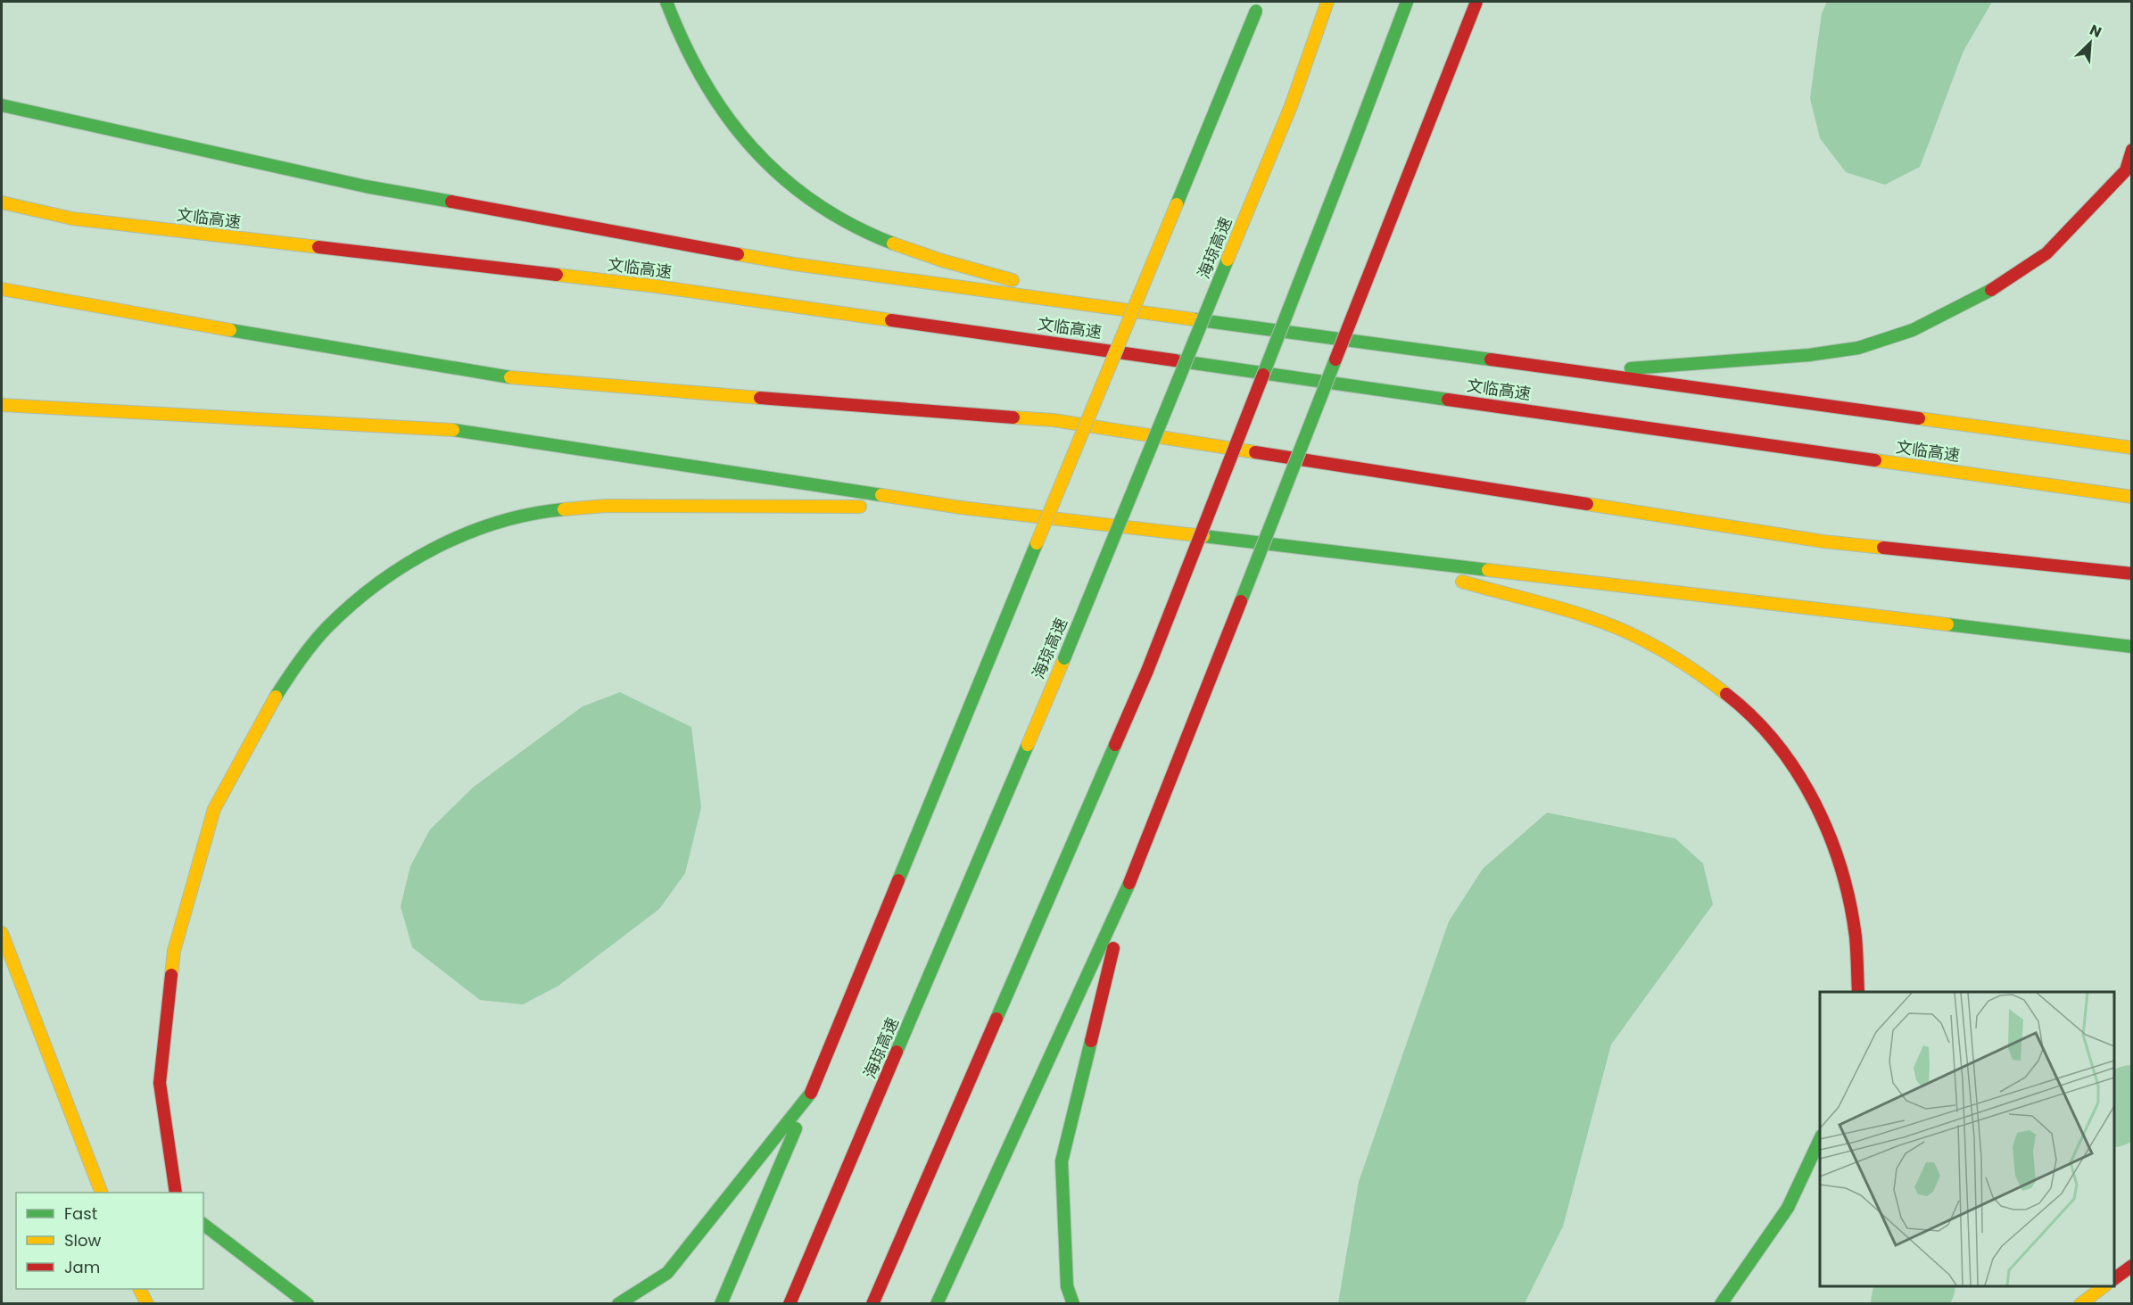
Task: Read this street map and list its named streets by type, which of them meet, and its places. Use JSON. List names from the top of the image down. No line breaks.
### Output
{"streets":{"highway":["文临高速","海琼高速"]},"legend":["Fast","Slow","Jam"],"north":"top right"}
